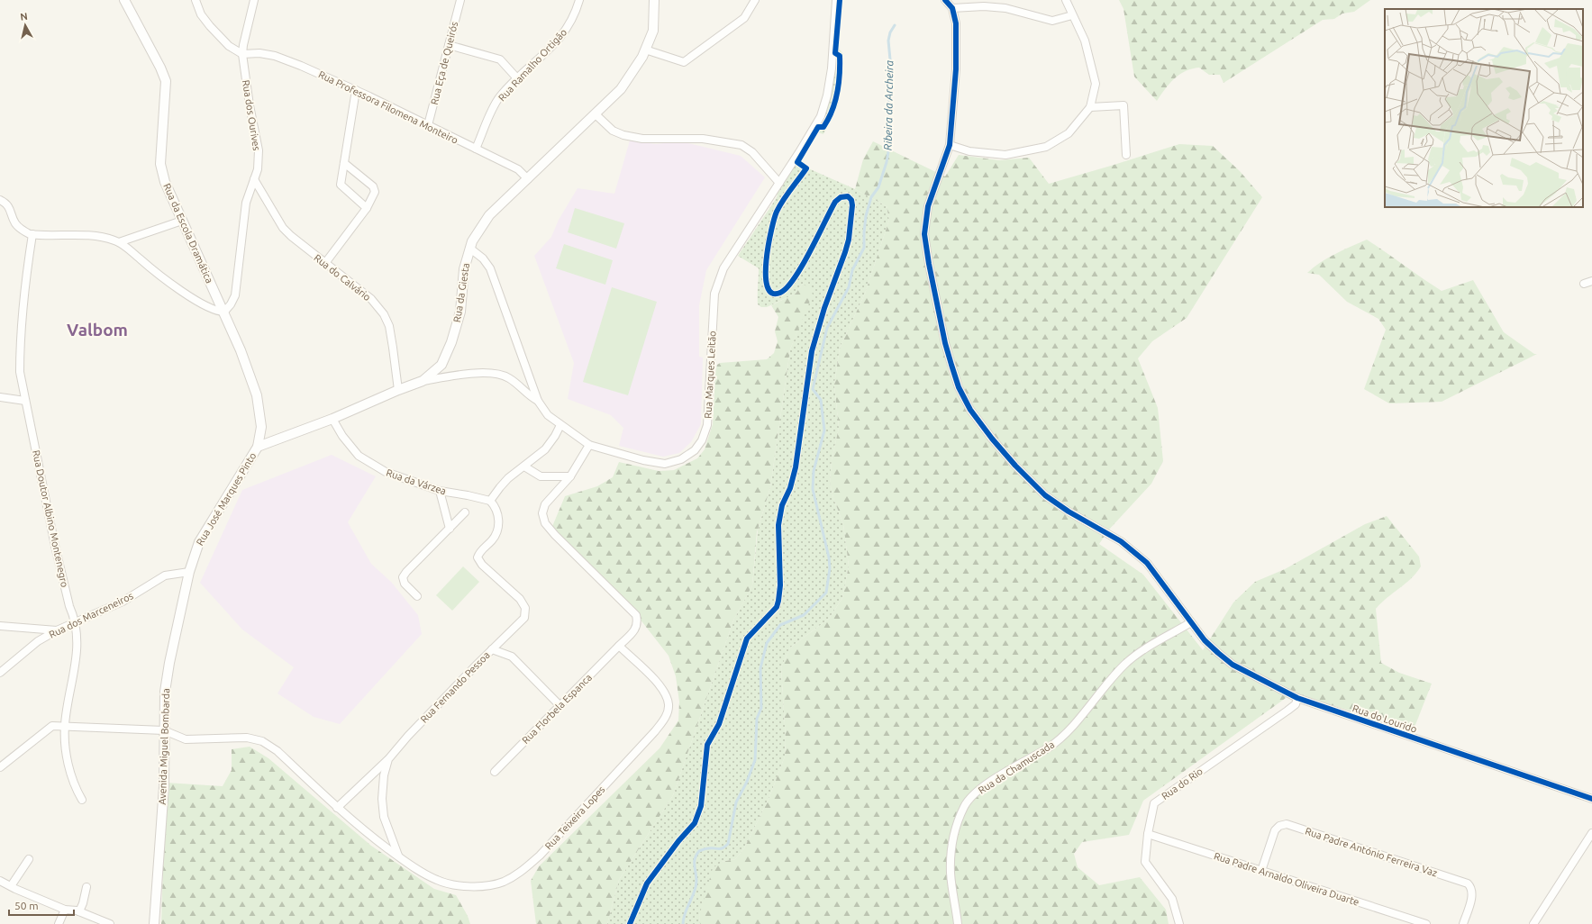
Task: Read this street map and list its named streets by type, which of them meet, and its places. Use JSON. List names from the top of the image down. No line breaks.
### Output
{"streets":{"street":["Rua Eça de Queirós","Rua Ramalho Ortigão","Rua Professora Filomena Monteiro","Rua dos Ourives","Rua da Escola Dramática","Rua do Calvário","Rua da Giesta","Rua Marques Leitão","Rua da Várzea","Rua José Marques Pinto","Rua Doutor Albino Montenegro","Rua dos Marceneiros","Rua Fernando Pessoa","Rua Florbela Espanca","Rua do Lourido","Avenida Miguel Bombarda","Rua da Chamuscada","Rua do Rio","Rua Teixeira Lopes","Rua Padre António Ferreira Vaz","Rua Padre Arnaldo Oliveira Duarte"]},"crossings":[["Rua Eça de Queirós","Rua Professora Filomena Monteiro"],["Rua Ramalho Ortigão","Rua Professora Filomena Monteiro"],["Rua Professora Filomena Monteiro","Rua dos Ourives"],["Rua Professora Filomena Monteiro","Rua da Giesta"],["Rua dos Ourives","Rua da Escola Dramática"],["Rua dos Ourives","Rua do Calvário"],["Rua da Escola Dramática","Rua da Giesta"],["Rua da Escola Dramática","Rua José Marques Pinto"],["Rua do Calvário","Rua da Giesta"],["Rua da Giesta","Rua Marques Leitão"],["Rua da Giesta","Rua da Várzea"],["Rua da Giesta","Rua José Marques Pinto"],["Rua José Marques Pinto","Rua dos Marceneiros"],["Rua José Marques Pinto","Avenida Miguel Bombarda"],["Rua Doutor Albino Montenegro","Rua dos Marceneiros"],["Rua Doutor Albino Montenegro","Rua Teixeira Lopes"],["Rua dos Marceneiros","Avenida Miguel Bombarda"],["Rua Fernando Pessoa","Rua Florbela Espanca"],["Rua Fernando Pessoa","Rua Teixeira Lopes"],["Rua Florbela Espanca","Rua Teixeira Lopes"],["Rua do Lourido","Rua da Chamuscada"],["Rua do Lourido","Rua do Rio"],["Avenida Miguel Bombarda","Rua Teixeira Lopes"],["Rua do Rio","Rua Padre Arnaldo Oliveira Duarte"],["Rua Padre António Ferreira Vaz","Rua Padre Arnaldo Oliveira Duarte"]],"districts":["Valbom"],"water":["Ribeira da Archeira"],"scale_bar":"50 m","north":"top"}
